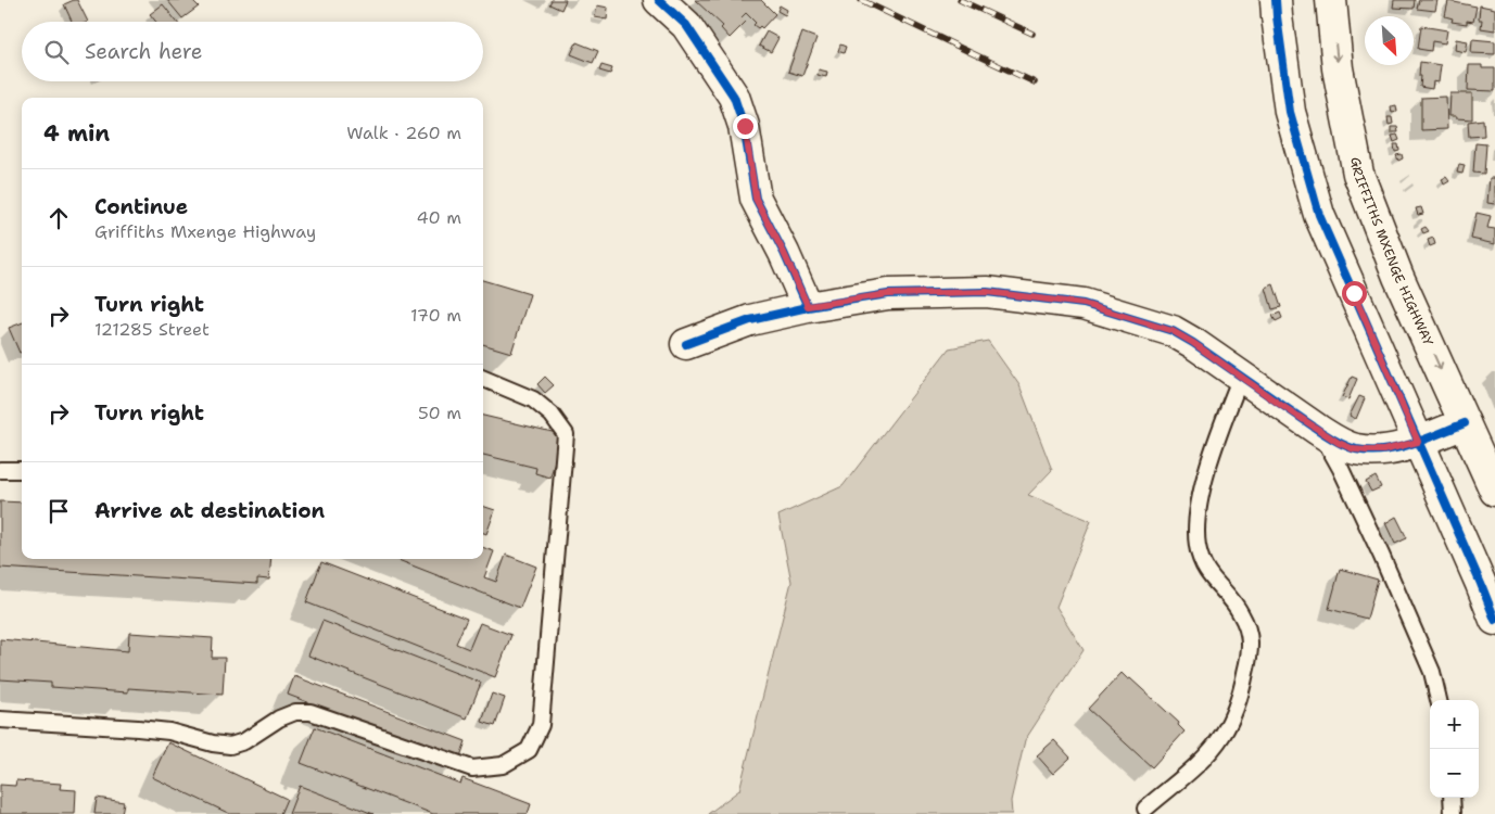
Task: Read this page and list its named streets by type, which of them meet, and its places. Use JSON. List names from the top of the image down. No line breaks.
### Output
{"streets":{"street":["GRIFFITHS MXENGE HIGHWAY"]},"north":"bottom right","page":{"search":"Search here","heading":["4 min","Walk · 260 m"],"list":[["Continue","Griffiths Mxenge Highway","40 m"],["Turn right","121285 Street","170 m"],["Turn right","50 m"],"Arrive at destination"],"map_buttons":["+","−"]}}
